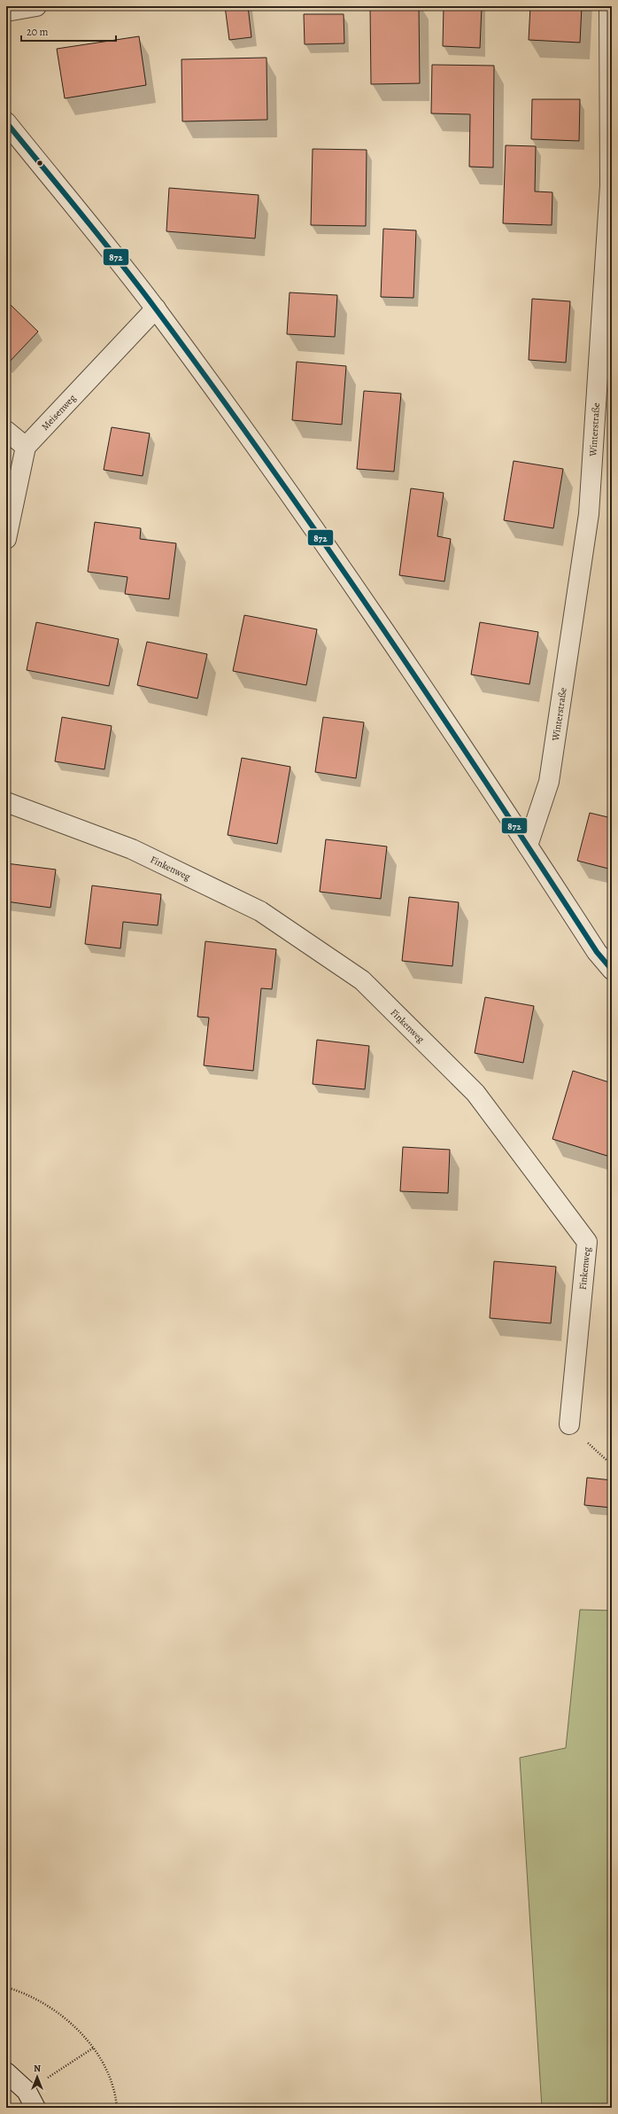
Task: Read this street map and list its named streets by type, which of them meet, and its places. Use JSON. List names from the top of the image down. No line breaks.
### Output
{"streets":{"street":["Meisenweg","Winterstraße","Finkenweg"]},"lines":["transit line 872"],"scale_bar":"20 m","north":"top"}
